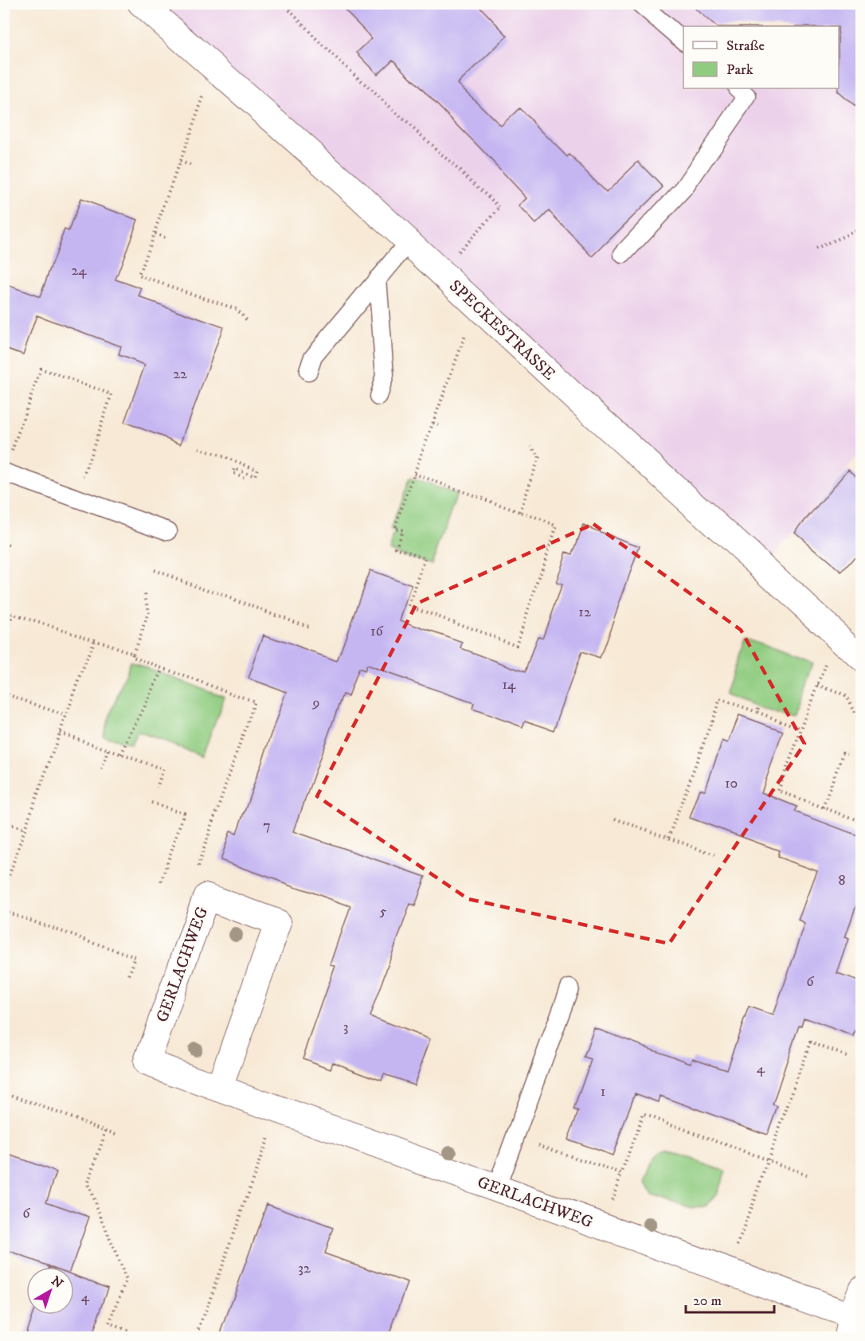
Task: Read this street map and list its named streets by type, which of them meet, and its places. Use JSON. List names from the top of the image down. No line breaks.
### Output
{"streets":{"street":["SPECKESTRASSE","GERLACHWEG"]},"house_numbers":["24","22","12","16","14","9","10","7","8","5","6","3","4","1","6","32","4"],"legend":["Straße","Park"],"scale_bar":"20 m","north":"top right"}
